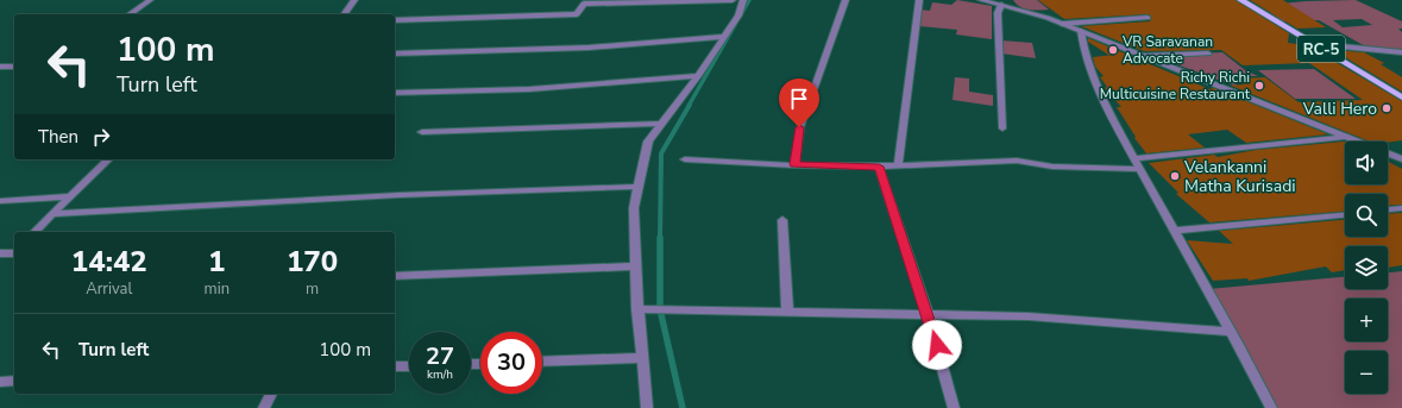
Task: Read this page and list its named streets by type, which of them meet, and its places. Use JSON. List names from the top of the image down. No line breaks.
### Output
{"streets":{"main road":["RC-5"]},"places":["VR Saravanan Advocate","Richy Richi Multicuisine Restaurant","Valli Hero","Velankanni Matha Kurisadi"],"page":{"turn":["100 m","Turn left"],"then":"Then","map_buttons":["+","−"],"eta":["14:42","Arrival","1","min","170","m"],"list":[{"name":"Turn left","value":"100 m"}],"speed":"27 km/h","limit":"30"}}
